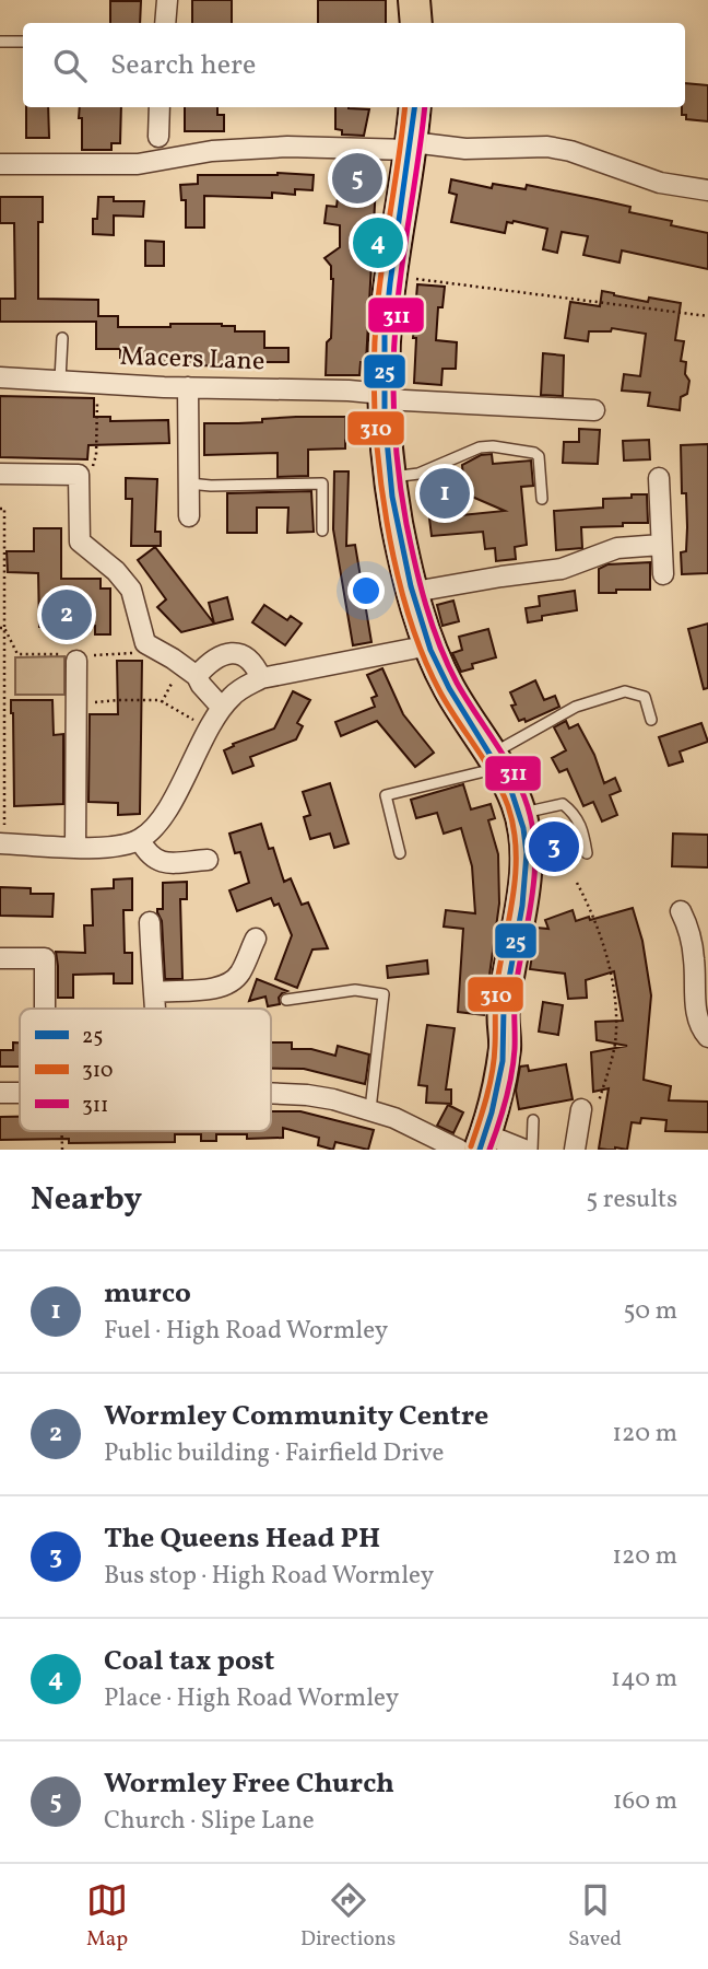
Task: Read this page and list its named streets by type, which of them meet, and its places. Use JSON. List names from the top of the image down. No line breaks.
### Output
{"streets":{"street":["Macers Lane"]},"lines":["transit line 25","transit line 310","transit line 311"],"legend":["25","310","311"],"page":{"search":"Search here","pins":["5","4","1","2","3"],"heading":["Nearby","5 results"],"list":[{"mark":"1","name":"murco","note":"Fuel · High Road Wormley","value":"50 m"},{"mark":"2","name":"Wormley Community Centre","note":"Public building · Fairfield Drive","value":"120 m"},{"mark":"3","name":"The Queens Head PH","note":"Bus stop · High Road Wormley","value":"120 m"},{"mark":"4","name":"Coal tax post","note":"Place · High Road Wormley","value":"140 m"},{"mark":"5","name":"Wormley Free Church","note":"Church · Slipe Lane","value":"160 m"}],"nav":["Map","Directions","Saved"]}}
